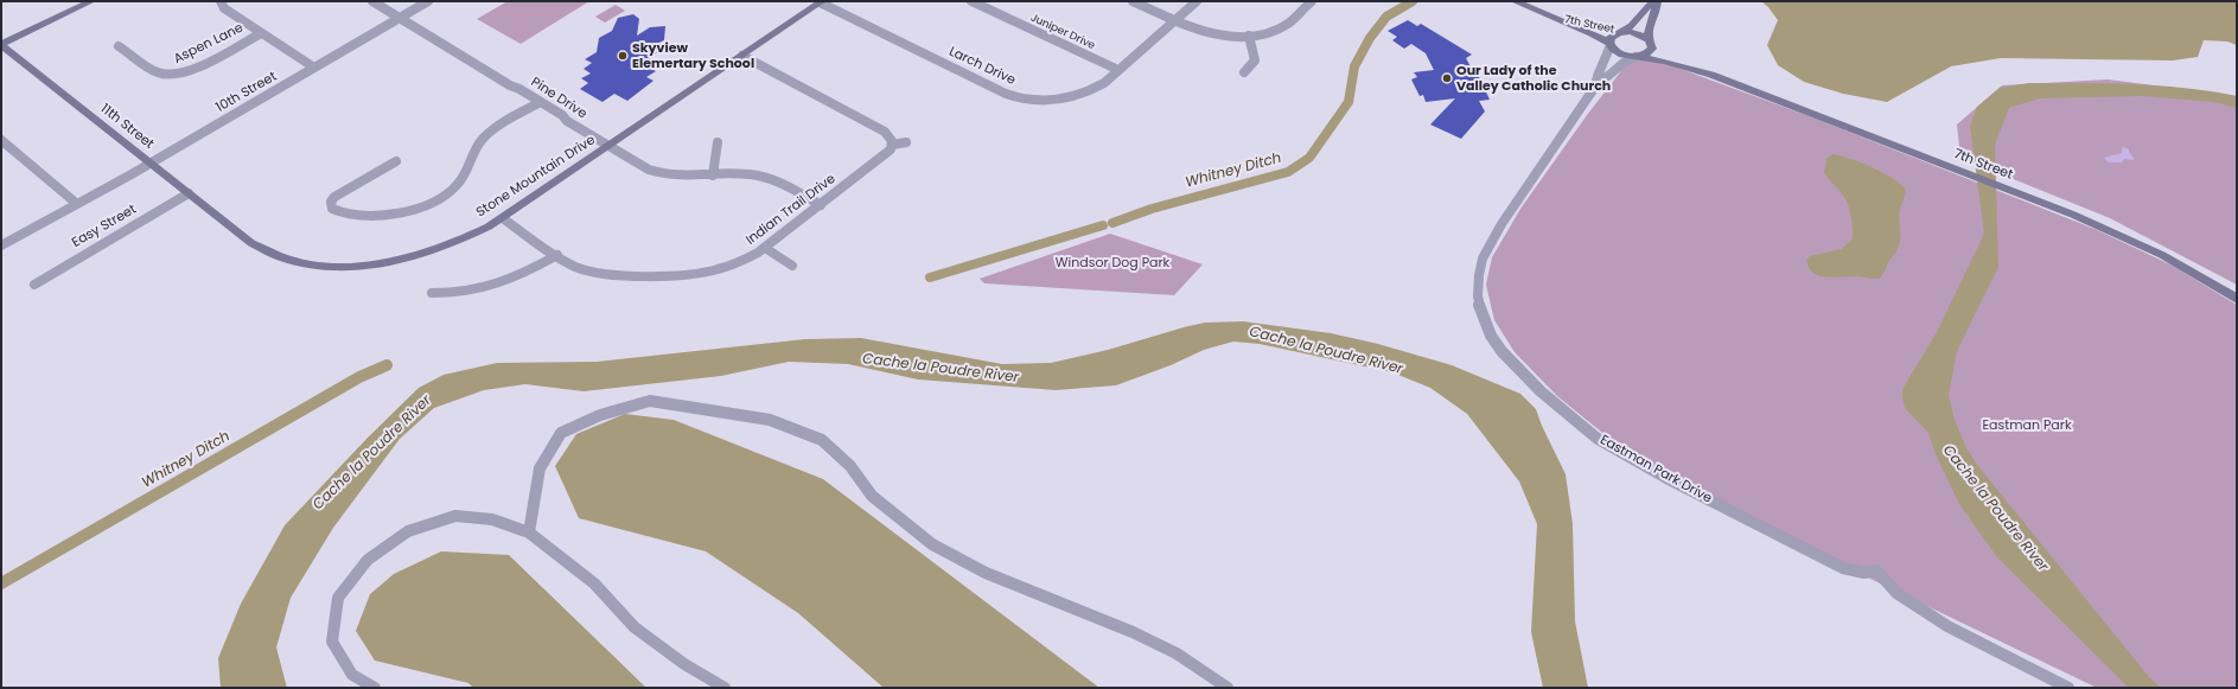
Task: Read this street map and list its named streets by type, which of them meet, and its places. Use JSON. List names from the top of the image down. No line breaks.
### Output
{"streets":{"street":["7th Street","Juniper Drive","Aspen Lane","Larch Drive","10th Street","Pine Drive","11th Street","Stone Mountain Drive","Indian Trail Drive","Easy Street","Eastman Park Drive"]},"crossings":[["7th Street","Eastman Park Drive"],["Juniper Drive","Larch Drive"],["Larch Drive","Stone Mountain Drive"],["10th Street","Pine Drive"],["10th Street","11th Street"],["Pine Drive","Stone Mountain Drive"],["Pine Drive","Indian Trail Drive"],["11th Street","Stone Mountain Drive"],["11th Street","Easy Street"],["Stone Mountain Drive","Indian Trail Drive"]],"water":["Whitney Ditch","Cache la Poudre River"],"parks":["Windsor Dog Park","Eastman Park"],"places":["Skyview Elemertary School","Our Lady of the Valley Catholic Church"]}
